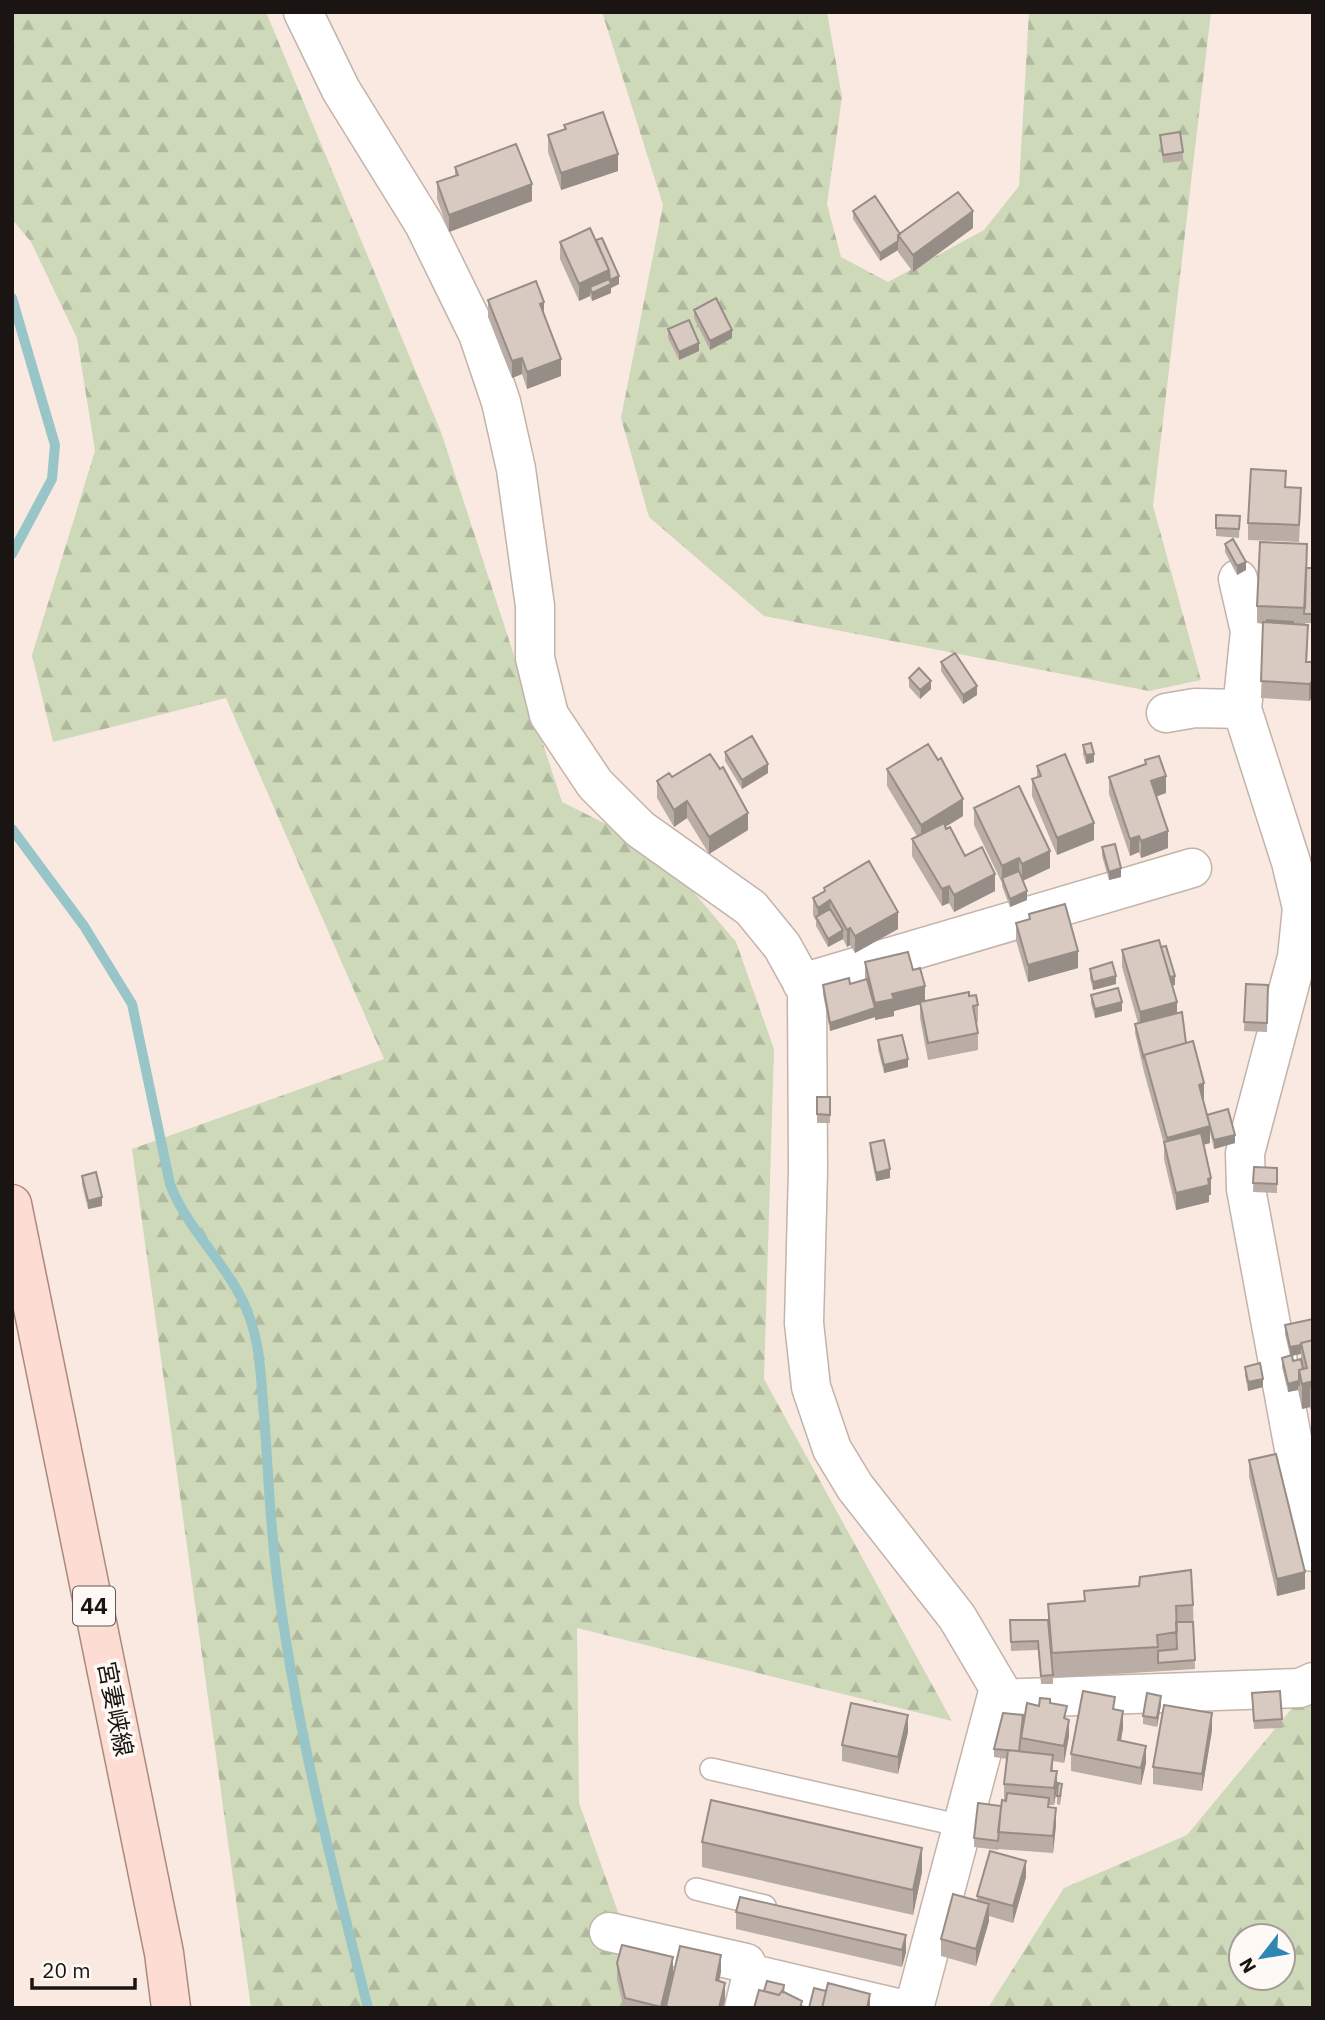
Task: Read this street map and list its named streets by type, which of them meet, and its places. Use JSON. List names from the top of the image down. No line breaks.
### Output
{"streets":{"main road":["44","宮妻峡線"]},"scale_bar":"20 m","north":"bottom left"}
